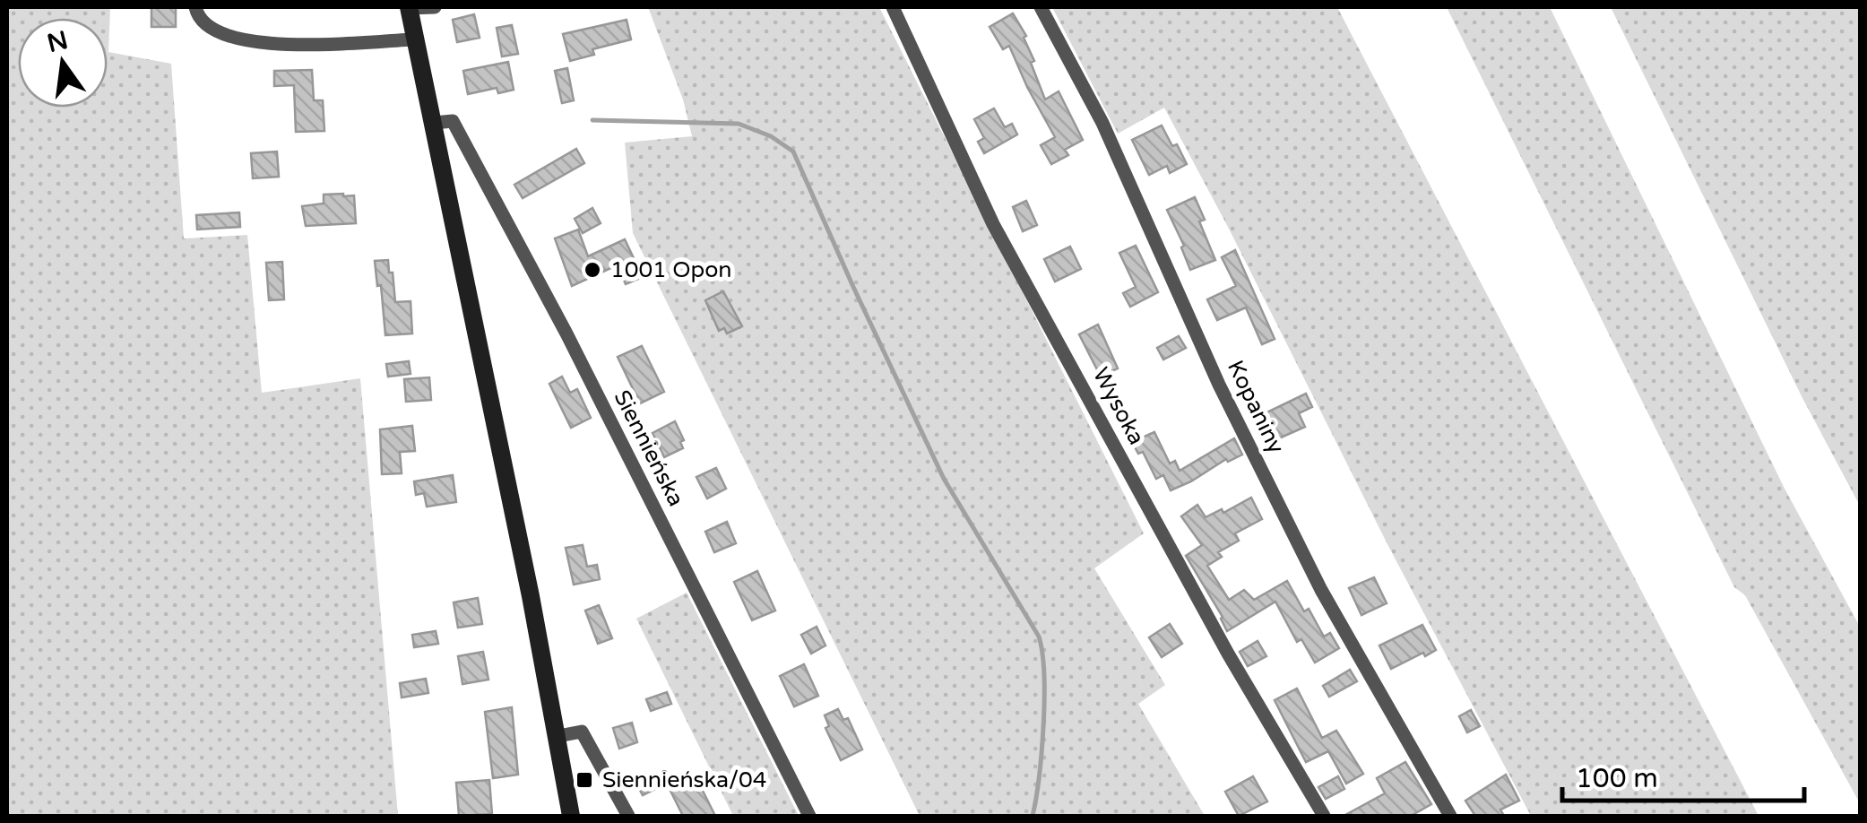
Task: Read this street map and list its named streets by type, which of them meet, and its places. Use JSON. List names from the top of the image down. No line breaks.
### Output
{"streets":{"street":["Wysoka","Kopaniny","Siennieńska"]},"places":{"other":["1001 Opon"],"transit":["Siennieńska/04"]},"scale_bar":"100 m","north":"top"}
